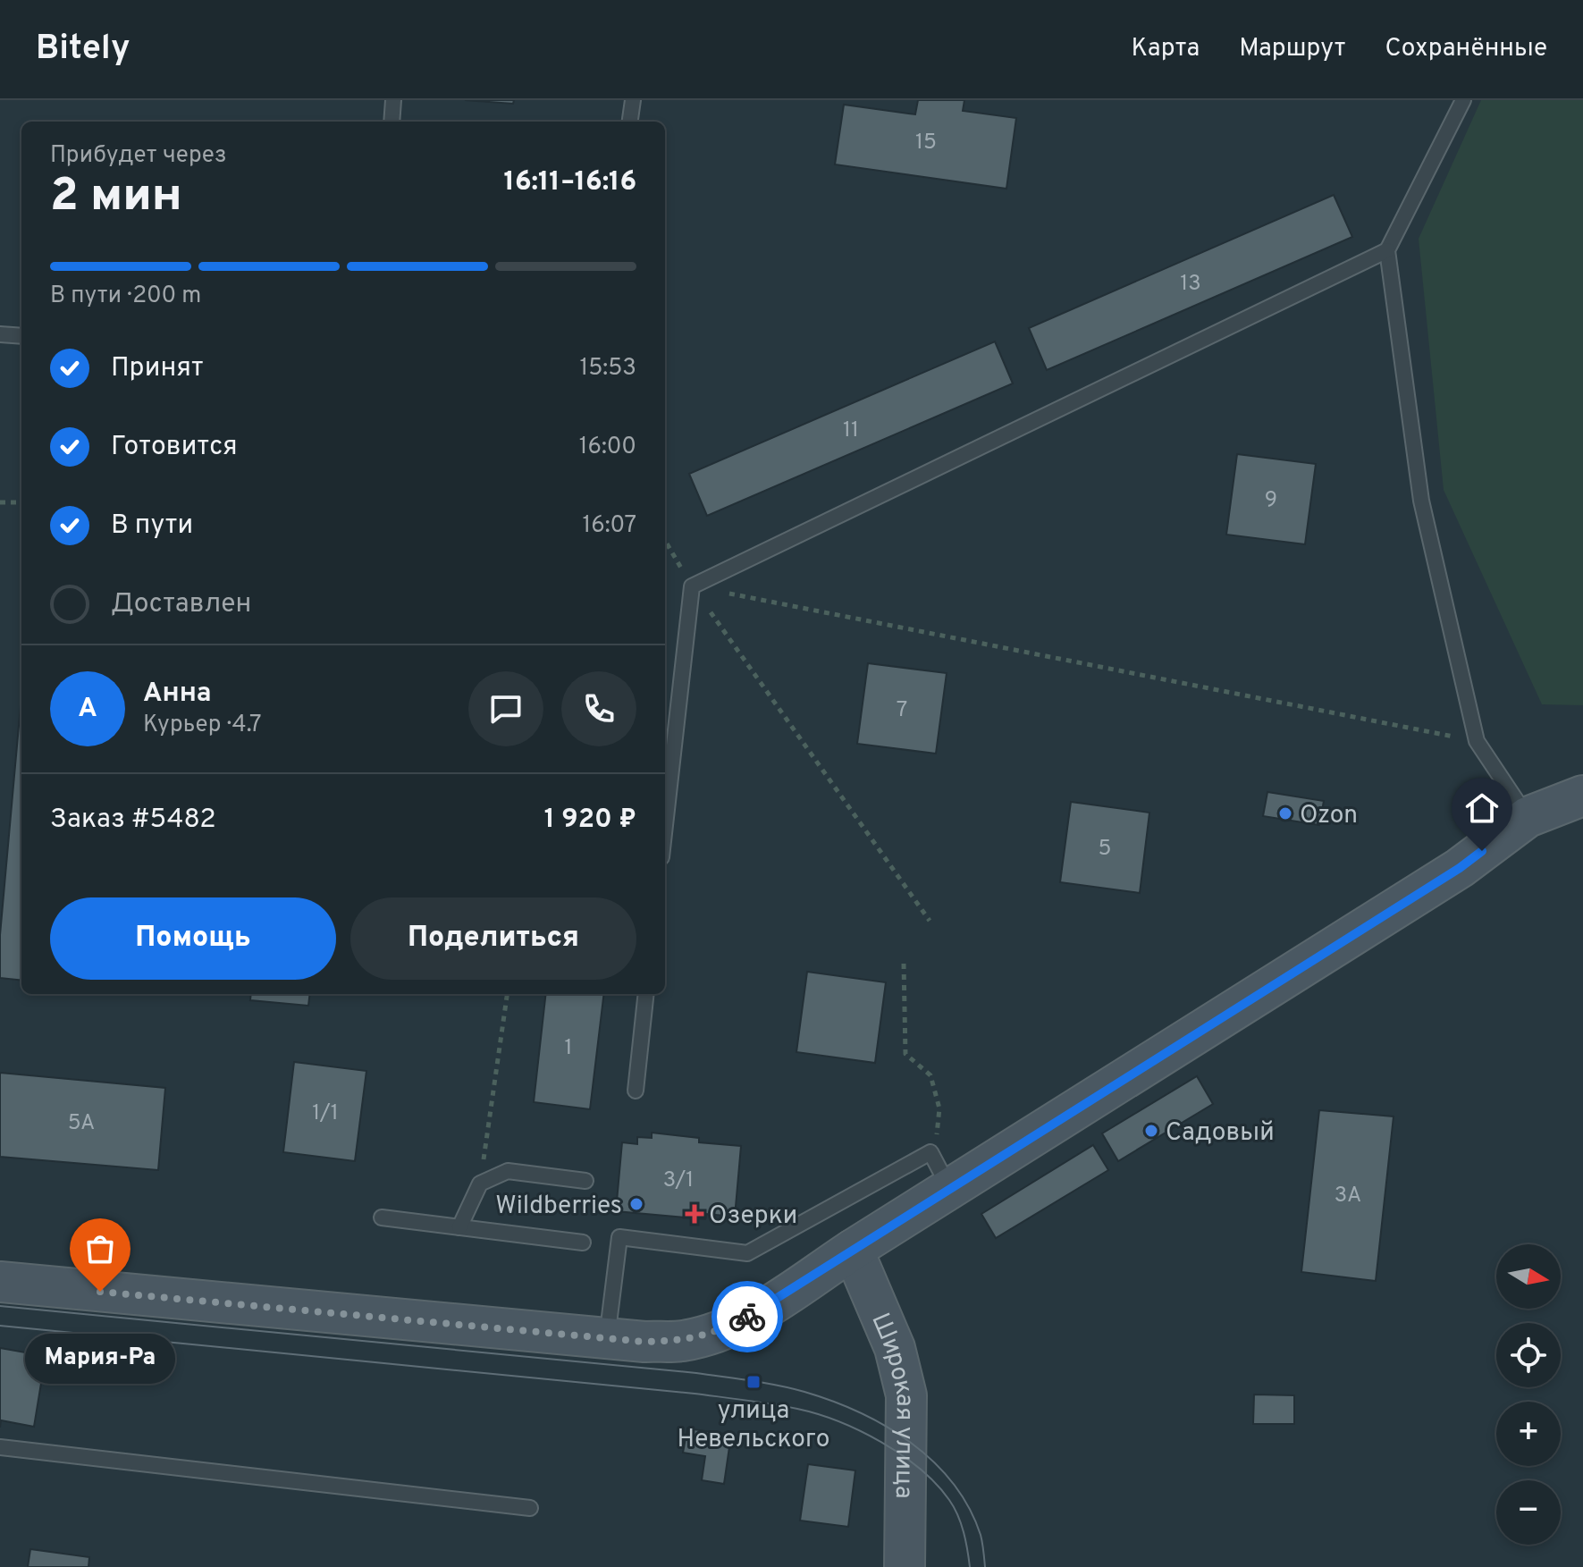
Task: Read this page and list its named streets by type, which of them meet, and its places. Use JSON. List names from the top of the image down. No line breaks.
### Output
{"streets":{"street":["Широкая улица"]},"places":{"other":["Ozon","Садовый","Wildberries","Мария-Ра"],"health":["Озерки"],"transit":["улица Невельского"]},"house_numbers":["15","13","11","9","7","5","1","1/1","5А","3/1","3А"],"north":"right","page":{"header":"Bitely","nav":["Карта","Маршрут","Сохранённые"],"heading":["2 мин","Прибудет через","16:11–16:16"],"panel":["Анна","Курьер · 4.7","Заказ #5482","1 920 ₽"],"bar":"В пути · 200 m","list":[["Принят","15:53"],["Готовится","16:00"],["В пути","16:07"],"Доставлен"],"round":"А","buttons":["Помощь","Поделиться"],"map_buttons":["+","−"],"bubble":"Мария-Ра"}}
